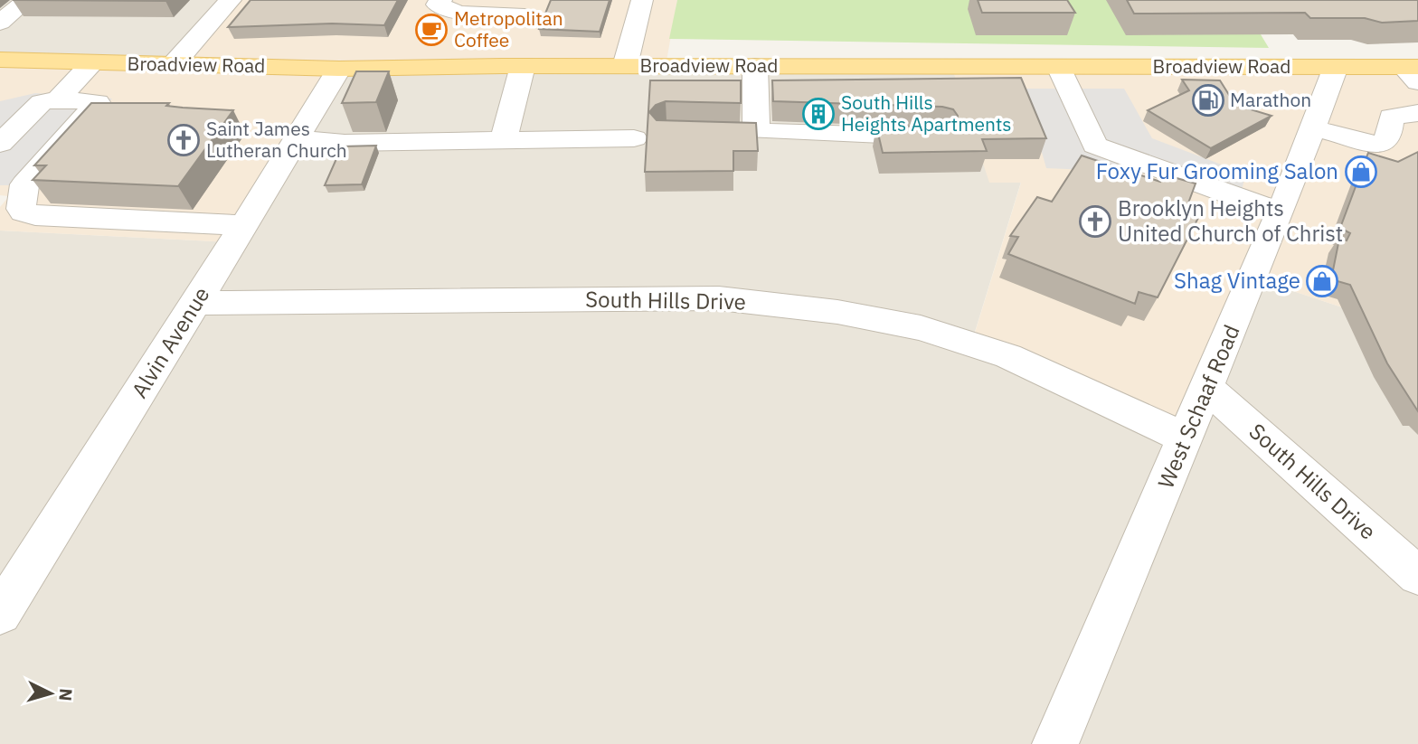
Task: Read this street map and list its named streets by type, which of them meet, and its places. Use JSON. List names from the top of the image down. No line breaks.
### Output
{"streets":{"main road":["Broadview Road"],"street":["South Hills Drive","Alvin Avenue","West Schaaf Road"]},"crossings":[["Broadview Road","Alvin Avenue"],["Broadview Road","West Schaaf Road"],["South Hills Drive","Alvin Avenue"],["South Hills Drive","West Schaaf Road"]],"places":{"cafe":["Metropolitan Coffee"],"fuel station":["Marathon"],"building":["South Hills Heights Apartments"],"church":["Saint James Lutheran Church","Brooklyn Heights United Church of Christ"],"shop":["Foxy Fur Grooming Salon","Shag Vintage"]},"north":"right"}
